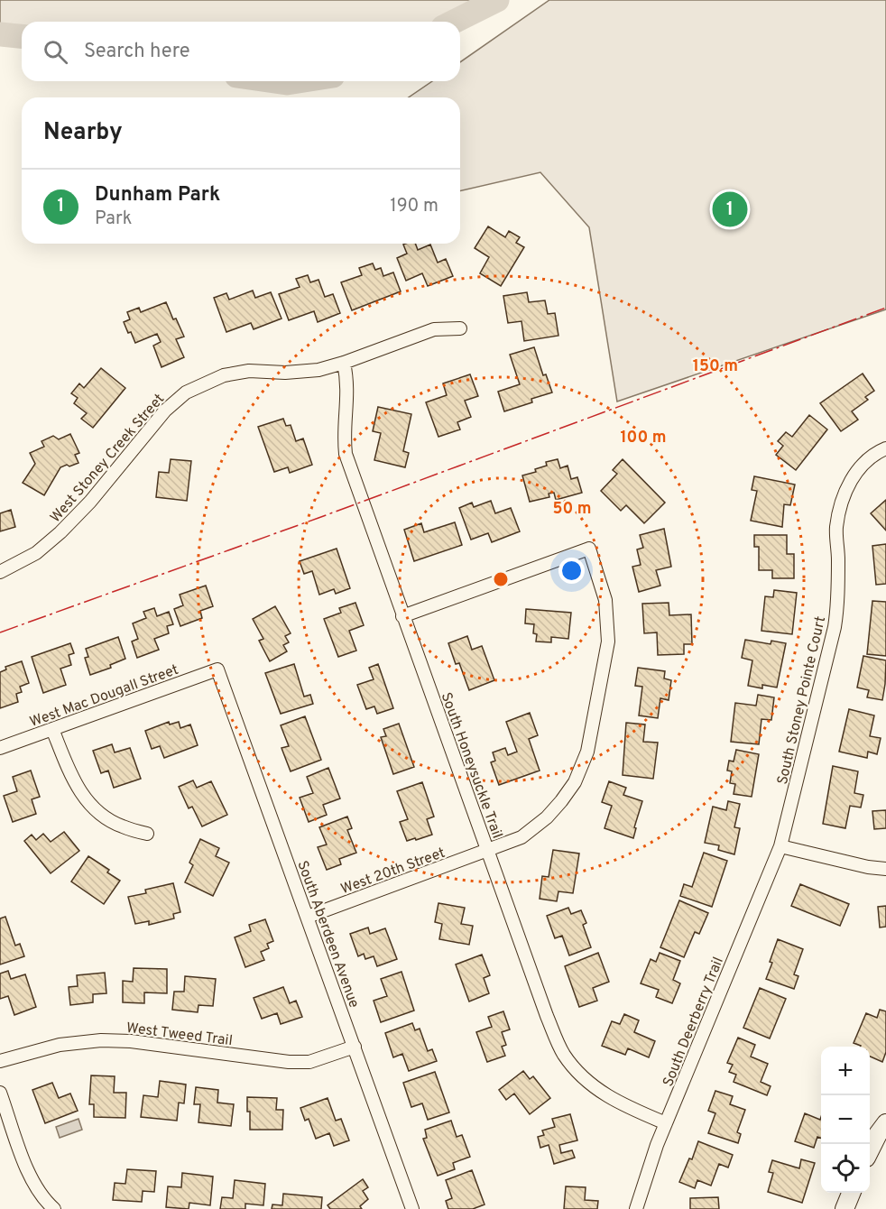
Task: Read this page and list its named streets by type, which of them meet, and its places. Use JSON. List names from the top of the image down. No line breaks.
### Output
{"streets":{"street":["West Stoney Creek Street","West Mac Dougall Street","South Stoney Pointe Court","South Honeysuckle Trail","West 20th Street","South Aberdeen Avenue","South Deerberry Trail","West Tweed Trail"]},"crossings":[["West Stoney Creek Street","South Honeysuckle Trail"],["West Mac Dougall Street","South Aberdeen Avenue"],["South Stoney Pointe Court","South Deerberry Trail"],["South Honeysuckle Trail","West 20th Street"],["South Honeysuckle Trail","South Deerberry Trail"],["West 20th Street","South Aberdeen Avenue"],["South Aberdeen Avenue","West Tweed Trail"]],"page":{"search":"Search here","heading":"Nearby","list":[{"mark":"1","name":"Dunham Park","note":"Park","value":"190 m"}],"pins":"1","map_buttons":["+","−"]},"rings":["150 m","100 m","50 m"]}
